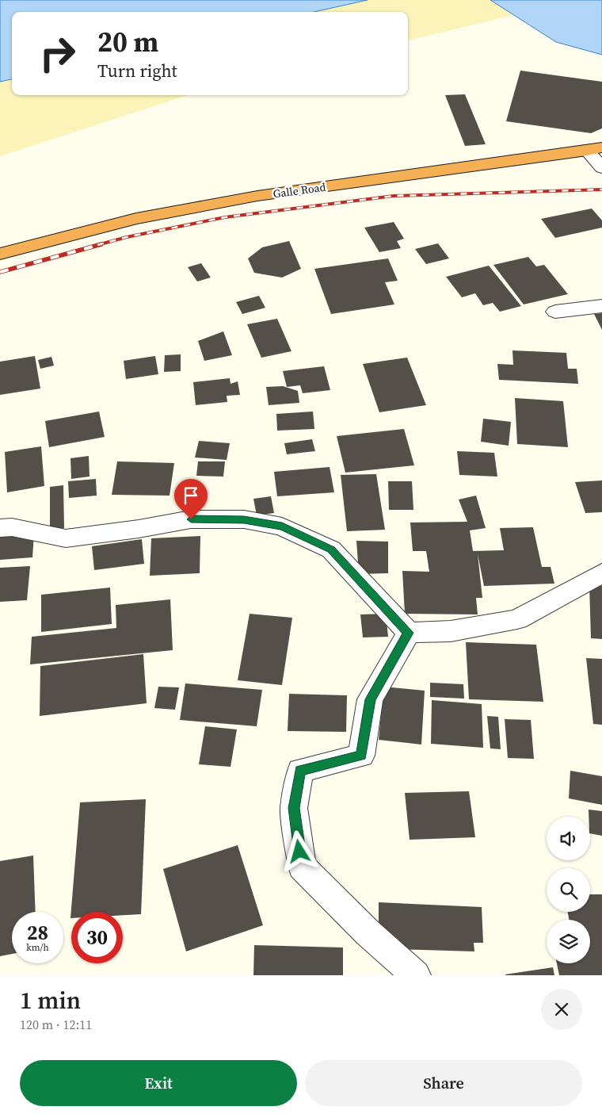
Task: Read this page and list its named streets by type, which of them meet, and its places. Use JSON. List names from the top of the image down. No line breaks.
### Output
{"streets":{"highway":["Galle Road"]},"page":{"turn":["20 m","Turn right"],"speed":"28 km/h","limit":"30","heading":["1 min","120 m · 12:11"],"buttons":["Exit","Share"]}}
